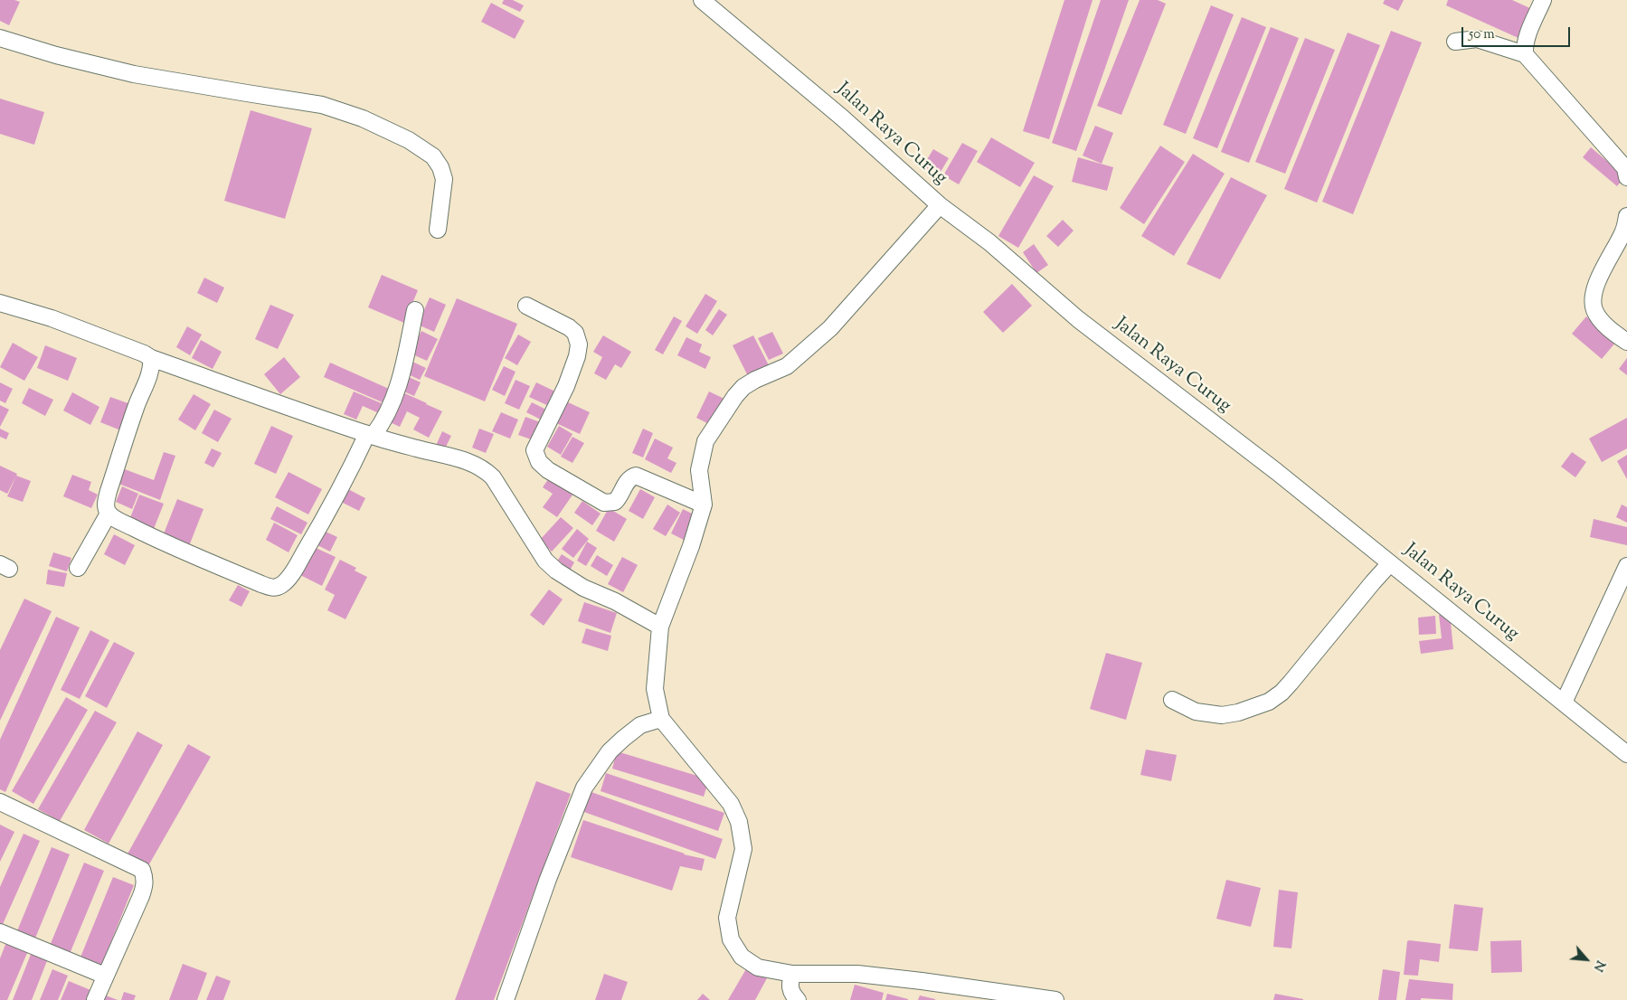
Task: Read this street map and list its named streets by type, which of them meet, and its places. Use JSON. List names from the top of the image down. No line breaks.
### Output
{"streets":{"street":["Jalan Raya Curug"]},"scale_bar":"50 m","north":"bottom right"}
